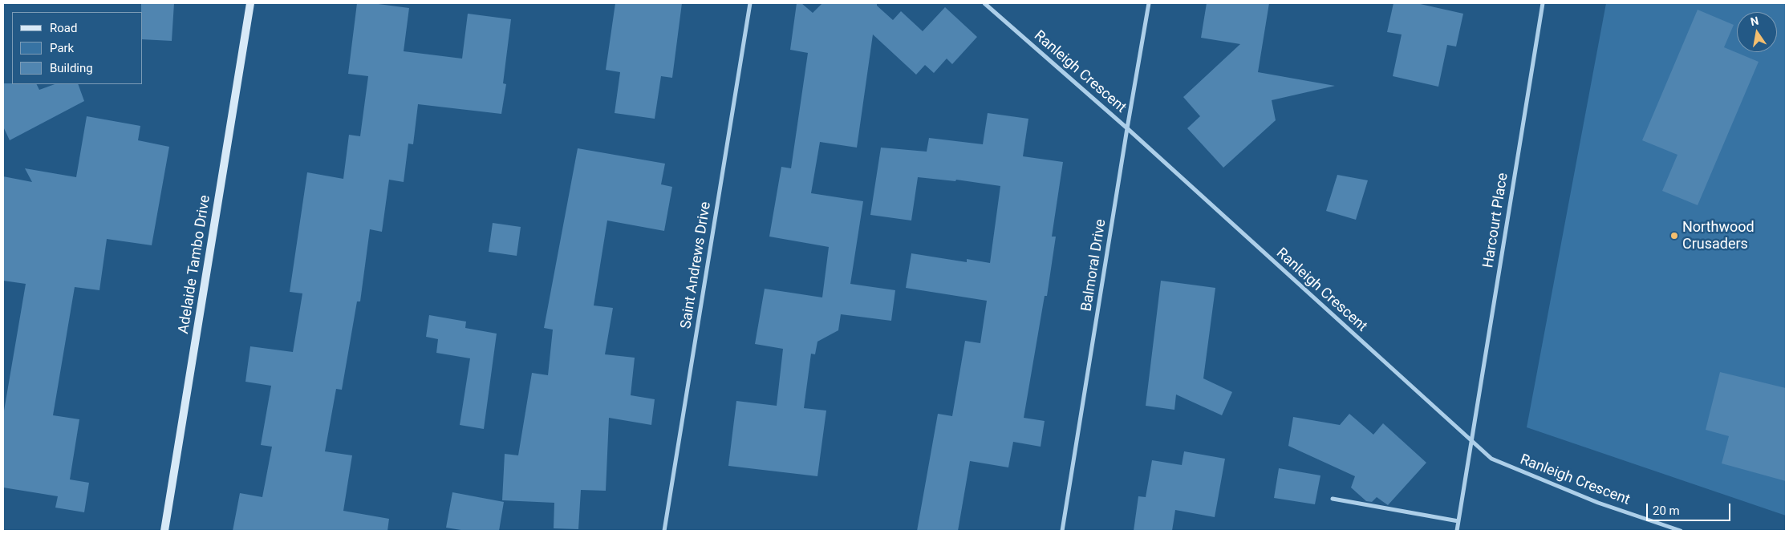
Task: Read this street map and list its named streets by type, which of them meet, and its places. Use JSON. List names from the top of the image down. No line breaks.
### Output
{"streets":{"street":["Ranleigh Crescent","Harcourt Place","Adelaide Tambo Drive","Saint Andrews Drive","Balmoral Drive"]},"crossings":[["Ranleigh Crescent","Harcourt Place"],["Ranleigh Crescent","Balmoral Drive"]],"places":["Northwood Crusaders"],"legend":["Road","Park","Building"],"scale_bar":"20 m","north":"top"}
